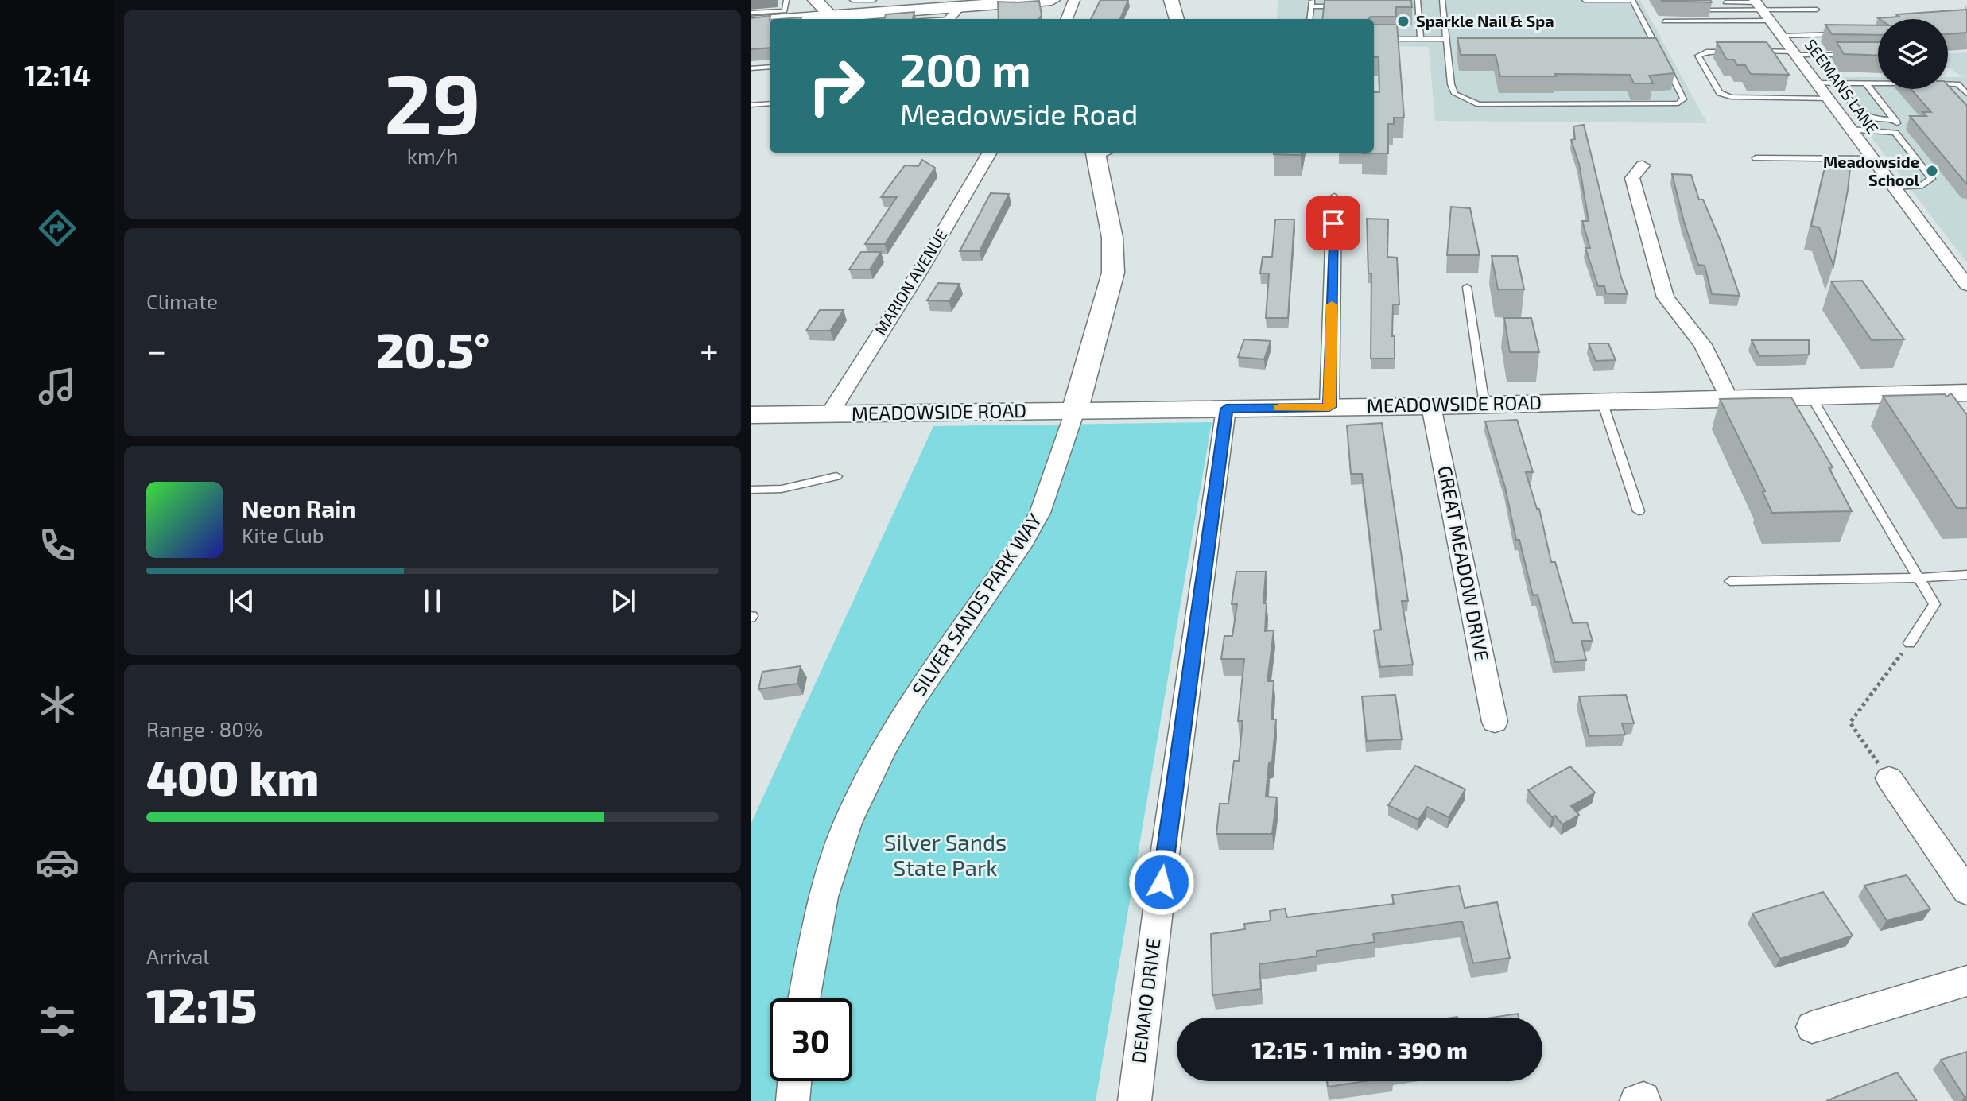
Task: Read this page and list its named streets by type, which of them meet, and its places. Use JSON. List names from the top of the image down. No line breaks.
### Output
{"streets":{"main road":["MEADOWSIDE ROAD","SILVER SANDS PARK WAY"],"street":["SEEMANS LANE","MARION AVENUE","GREAT MEADOW DRIVE","DEMAIO DRIVE"]},"crossings":[["MARION AVENUE","MEADOWSIDE ROAD"],["MEADOWSIDE ROAD","GREAT MEADOW DRIVE"],["MEADOWSIDE ROAD","SILVER SANDS PARK WAY"],["MEADOWSIDE ROAD","DEMAIO DRIVE"]],"parks":["Silver Sands State Park"],"places":["Sparkle Nail & Spa","Meadowside School"],"page":{"tabs":"12:14","tile":[["29","km/h"],"Climate",["Range · 80%","400 km"],["Arrival","12:15"]],"turn":["200 m","Meadowside Road"],"heat":["−","20.5°","+"],"song":["Neon Rain","Kite Club"],"limit":"30","trip":"12:15 · 1 min · 390 m"}}
